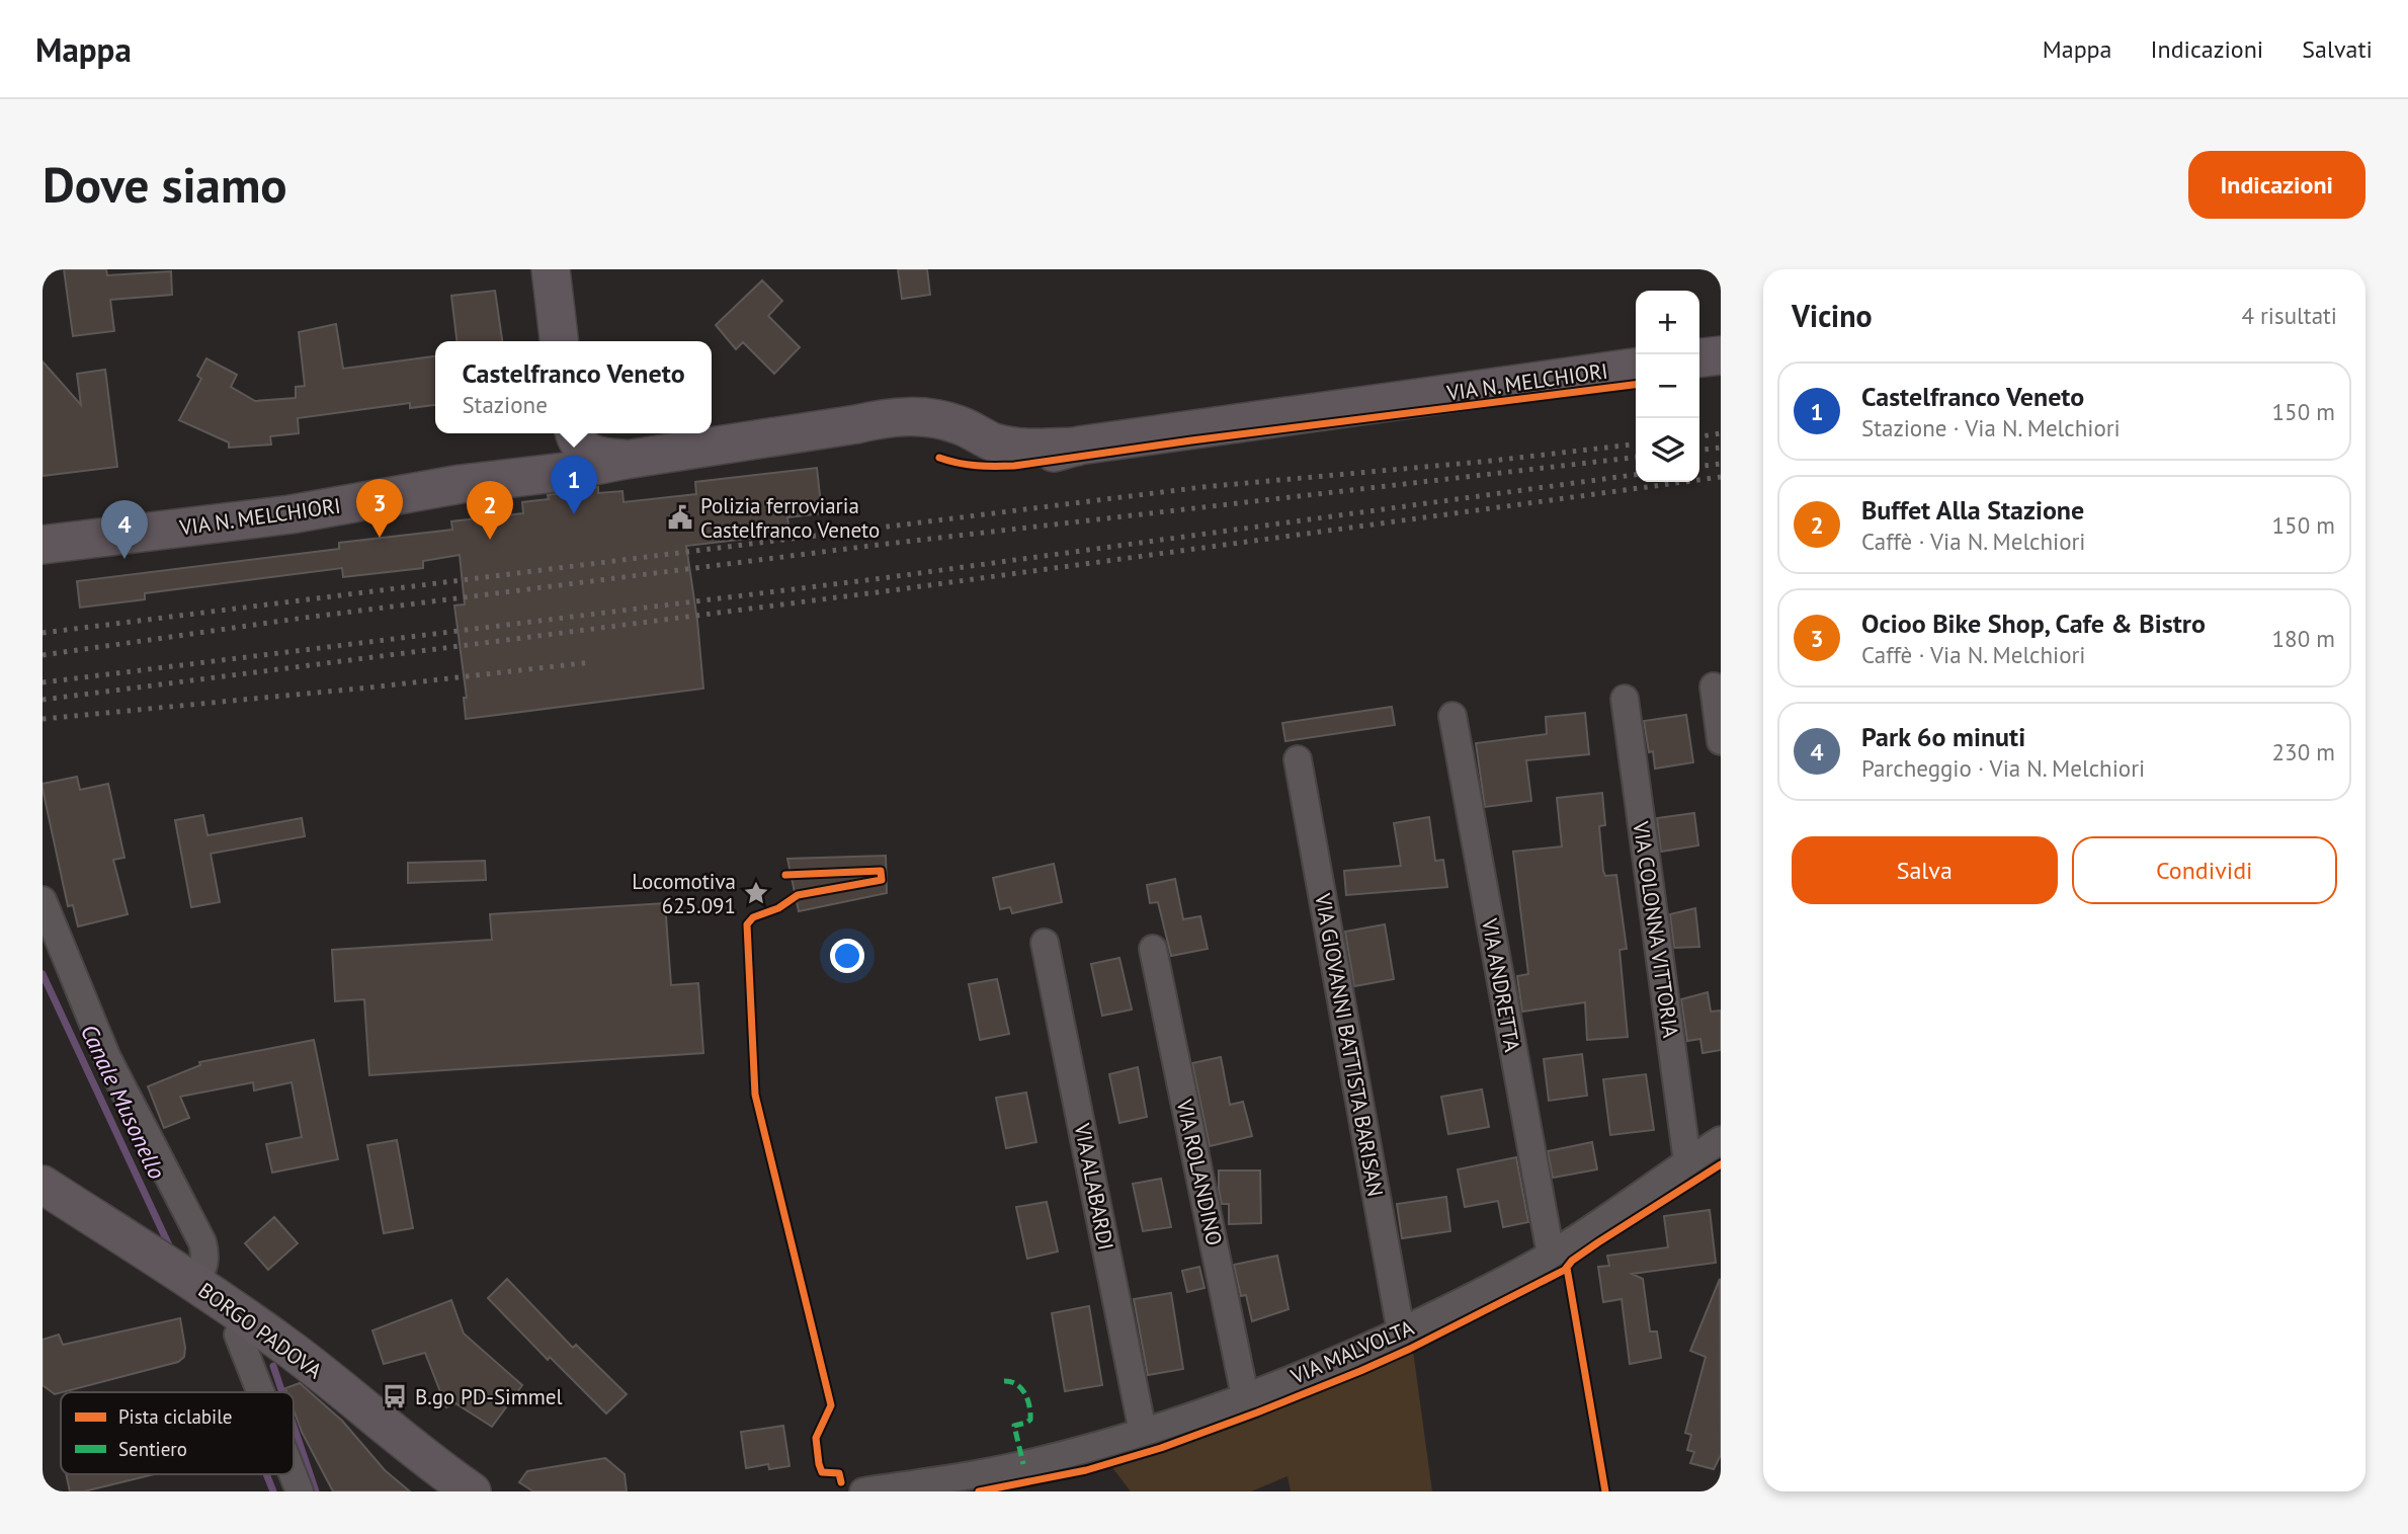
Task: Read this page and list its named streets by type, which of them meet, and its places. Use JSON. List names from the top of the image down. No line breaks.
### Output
{"streets":{"street":["VIA N. MELCHIORI","VIA COLONNA VITTORIA","VIA ANDRETTA","VIA GIOVANNI BATTISTA BARISAN","VIA ROLANDINO","VIA ALABARDI","BORGO PADOVA","VIA MALVOLTA"]},"crossings":[["VIA COLONNA VITTORIA","VIA MALVOLTA"],["VIA ANDRETTA","VIA MALVOLTA"],["VIA GIOVANNI BATTISTA BARISAN","VIA MALVOLTA"],["VIA ROLANDINO","VIA MALVOLTA"],["VIA ALABARDI","VIA MALVOLTA"]],"water":["Canale Musonello"],"places":{"public building":["Polizia ferroviaria Castelfranco Veneto"],"place":["Locomotiva 625.091"],"bus stop":["B.go PD-Simmel"]},"legend":["Pista ciclabile","Sentiero"],"page":{"header":"Mappa","nav":["Mappa","Indicazioni","Salvati"],"buttons":["Indicazioni",["Salva","Condividi"]],"title":"Dove siamo","heading":["Vicino","4 risultati"],"map_buttons":["+","−"],"popup":["Castelfranco Veneto","Stazione"],"list":[{"mark":"1","name":"Castelfranco Veneto","note":"Stazione · Via N. Melchiori","value":"150 m"},{"mark":"2","name":"Buffet Alla Stazione","note":"Caffè · Via N. Melchiori","value":"150 m"},{"mark":"3","name":"Ocioo Bike Shop, Cafe & Bistro","note":"Caffè · Via N. Melchiori","value":"180 m"},{"mark":"4","name":"Park 6o minuti","note":"Parcheggio · Via N. Melchiori","value":"230 m"}],"pins":["1","3","2","4"]}}
